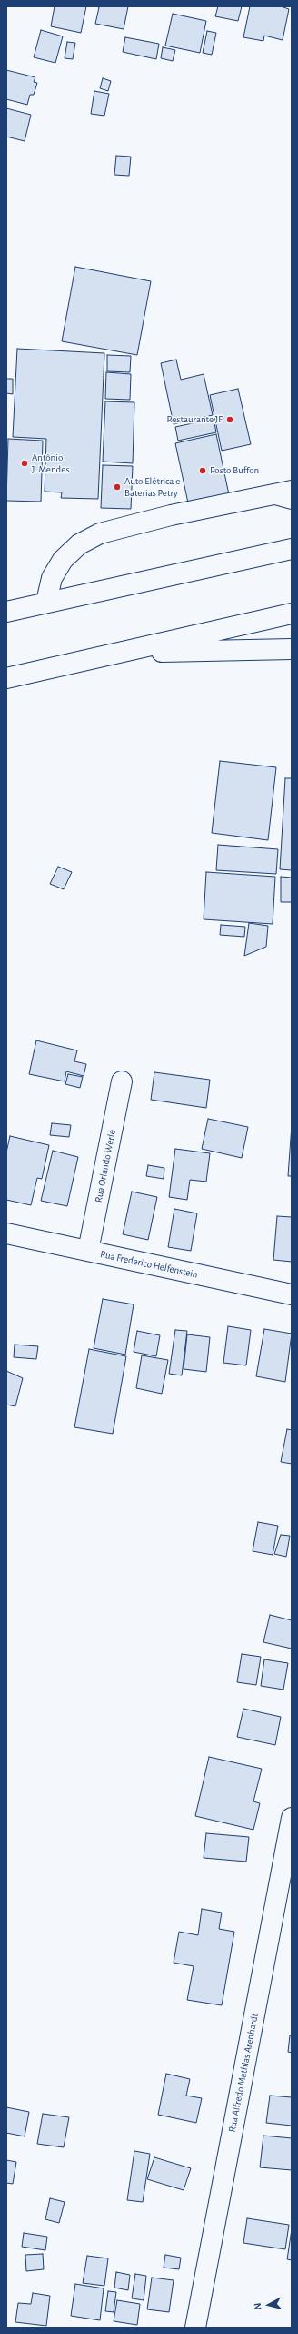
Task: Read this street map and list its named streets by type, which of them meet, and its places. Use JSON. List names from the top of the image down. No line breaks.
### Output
{"streets":{"main road":["Rua Orlando Werle","Rua Frederico Helfenstein","Rua Alfredo Mathias Arenhardt"]},"crossings":[["Rua Orlando Werle","Rua Frederico Helfenstein"]],"places":["Restaurante JF","Antônio J. Mendes","Posto Buffon","Auto Elétrica e Baterias Petry"],"north":"left"}
